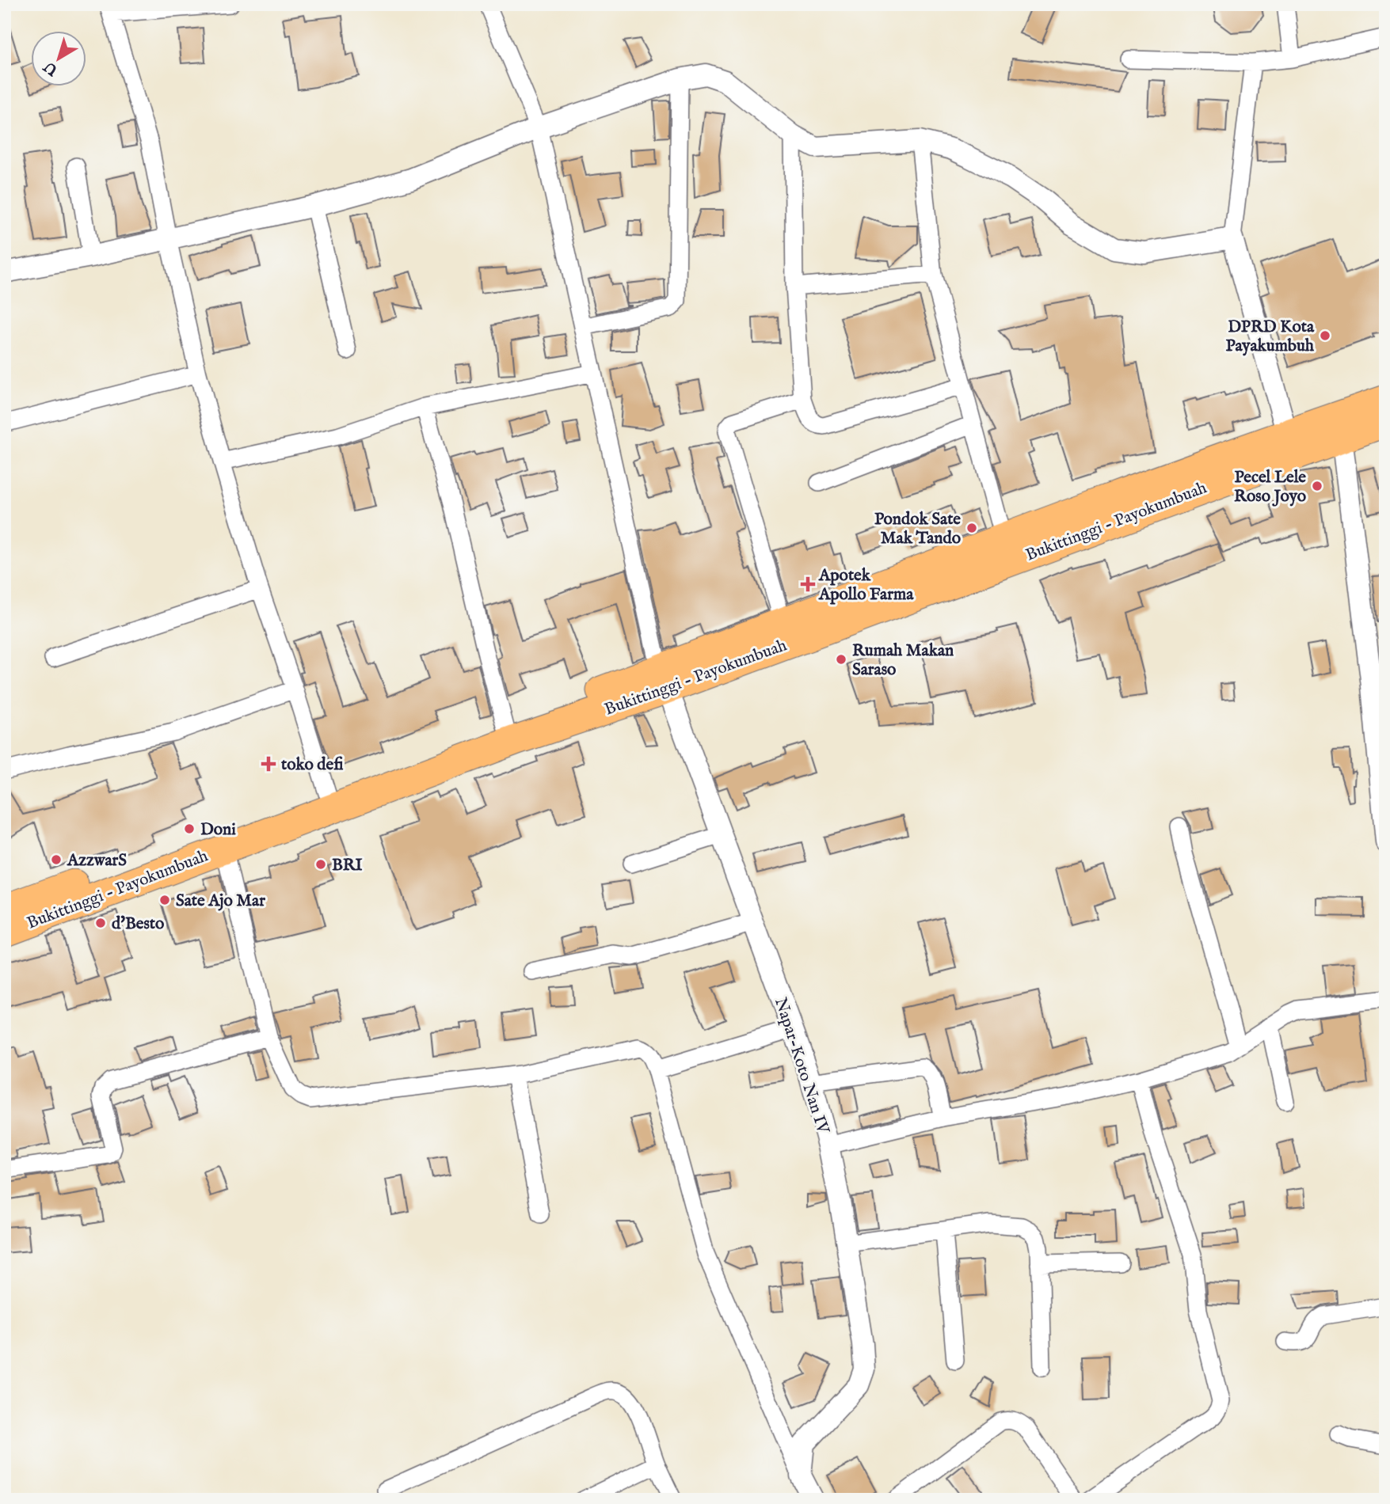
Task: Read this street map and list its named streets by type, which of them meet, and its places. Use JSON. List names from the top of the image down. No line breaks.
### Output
{"streets":{"highway":["Bukittinggi - Payokumbuah"],"street":["Napar-Koto Nan IV"]},"crossings":[["Bukittinggi - Payokumbuah","Napar-Koto Nan IV"]],"places":{"other":["DPRD Kota Payakumbuh","Pecel Lele Roso Joyo","Pondok Sate Mak Tando","Rumah Makan Saraso","Doni","AzzwarS","BRI","Sate Ajo Mar","d'Besto"],"health":["Apotek Apollo Farma","toko defi"]},"north":"bottom left"}
